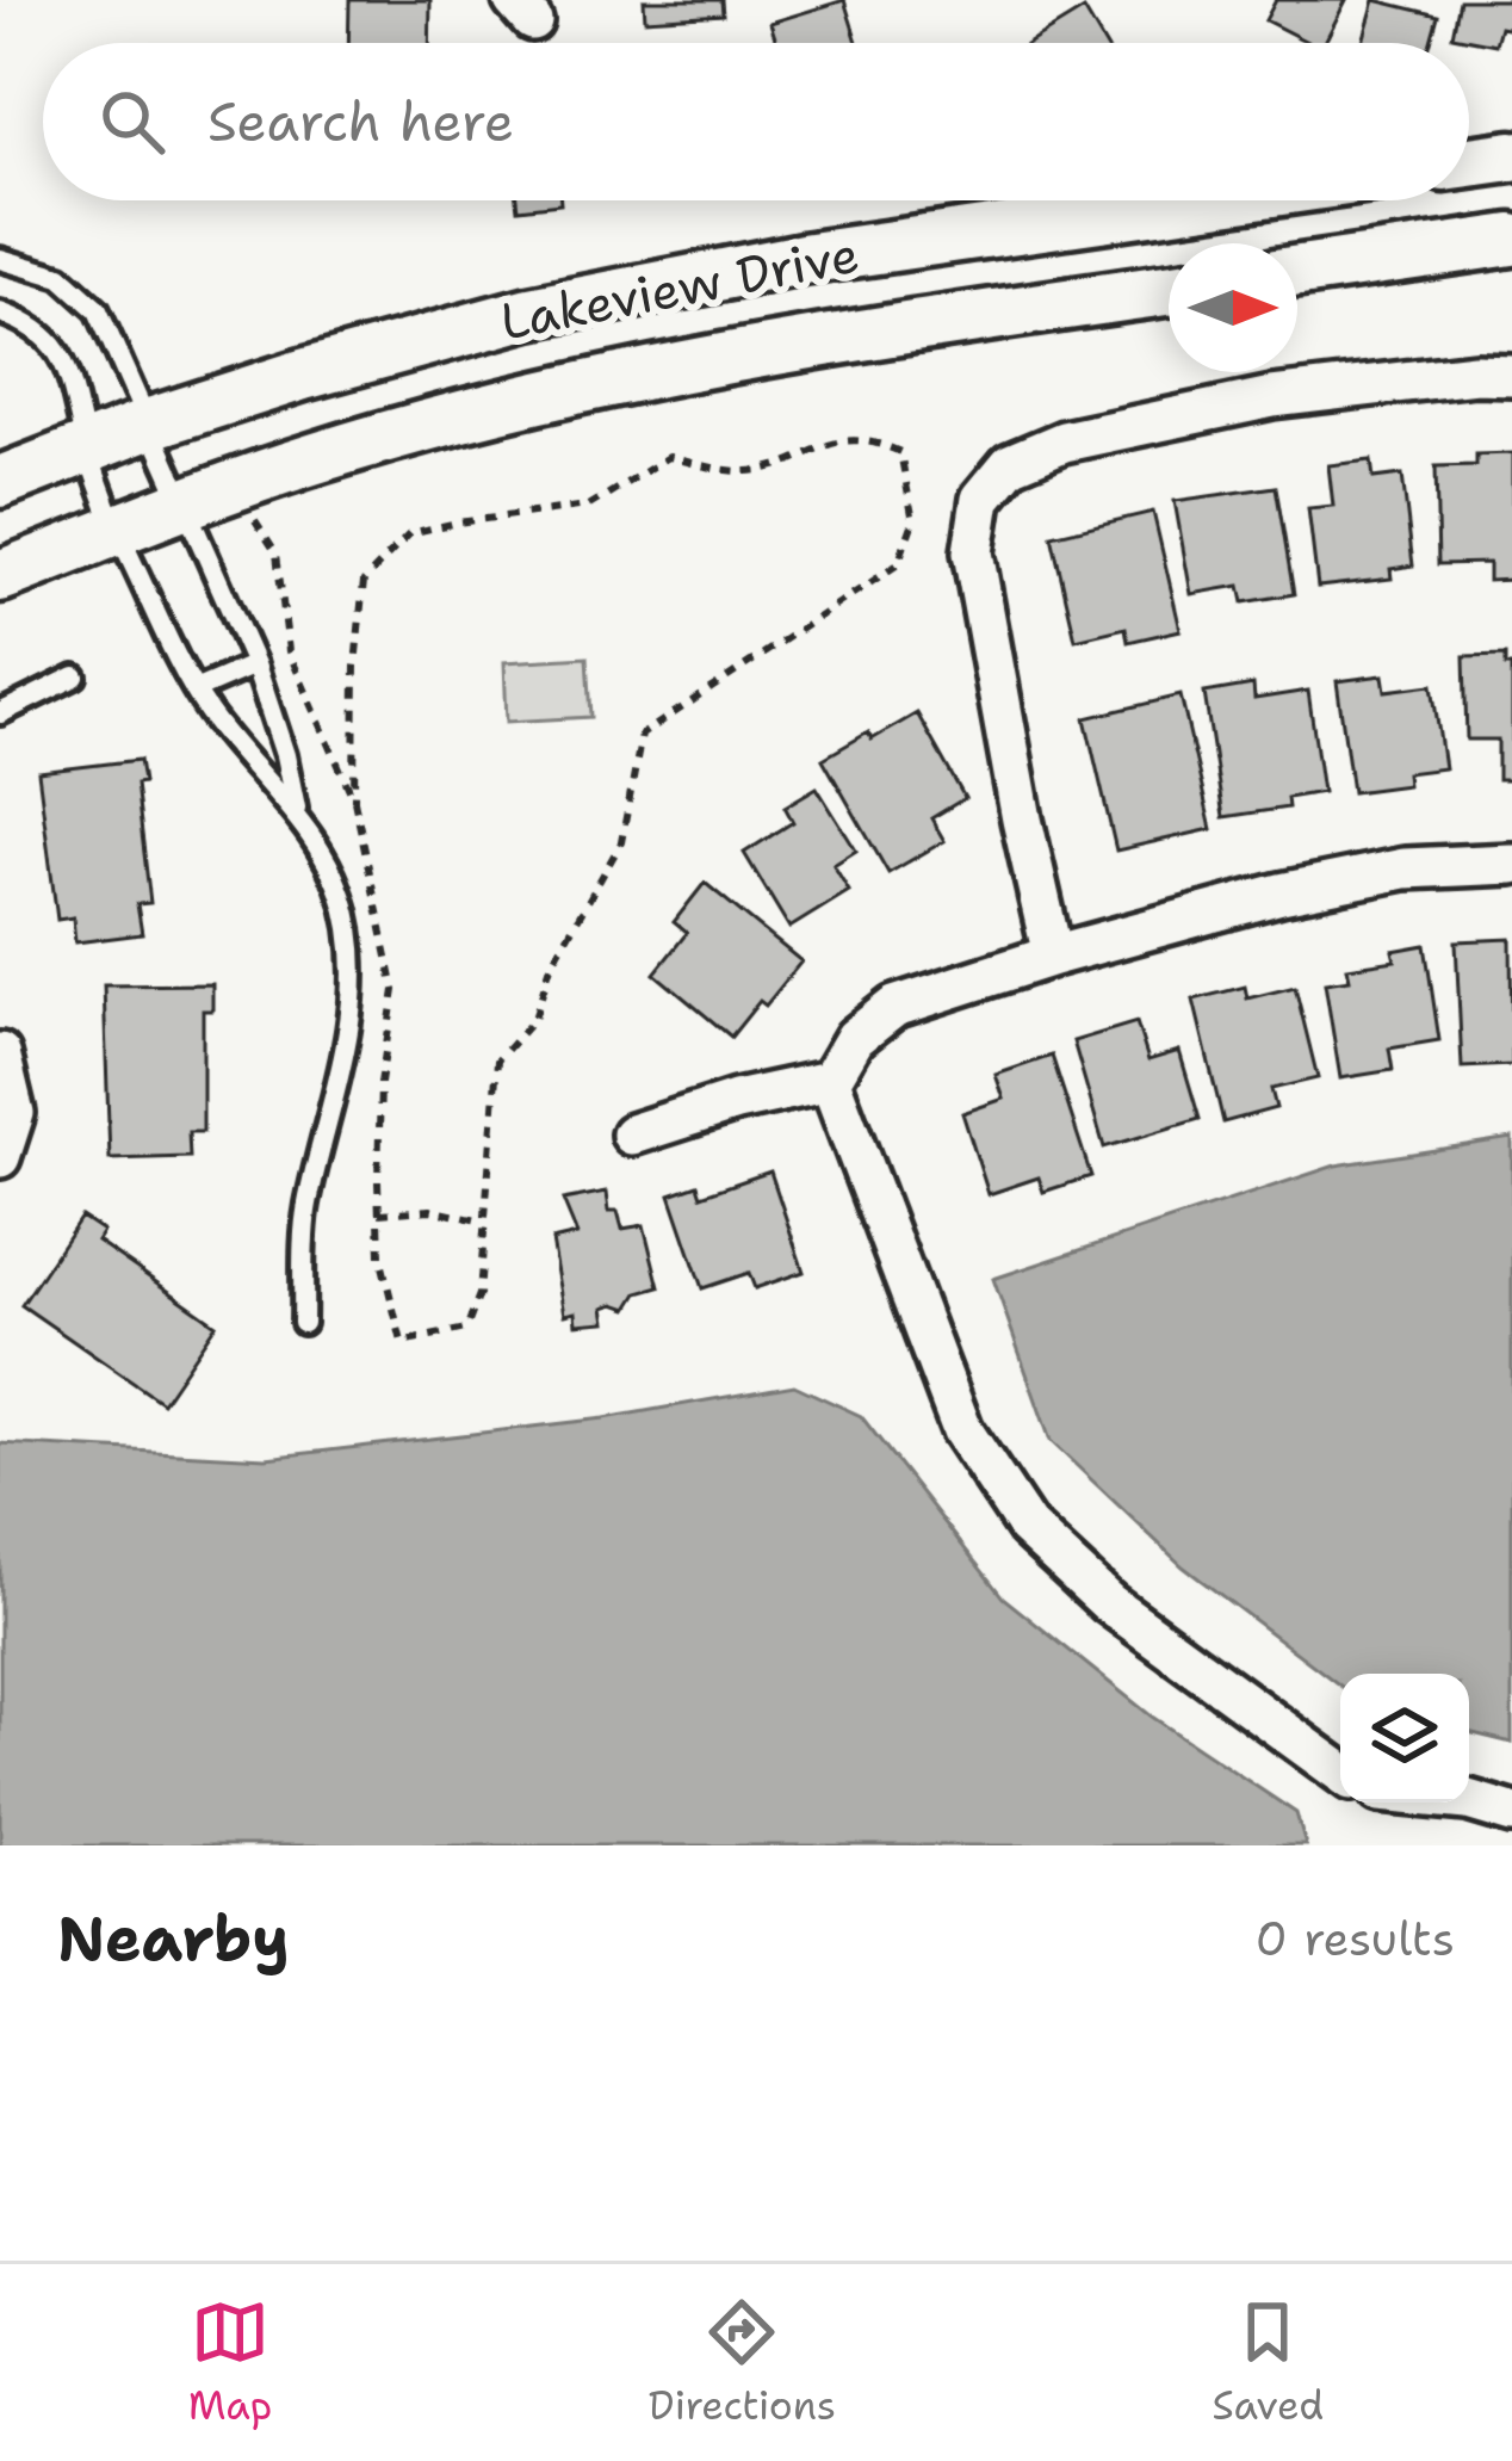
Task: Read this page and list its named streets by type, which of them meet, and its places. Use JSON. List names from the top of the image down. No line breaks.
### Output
{"streets":{"street":["Lakeview Drive"]},"north":"right","page":{"search":"Search here","heading":["Nearby","0 results"],"nav":["Map","Directions","Saved"]}}
